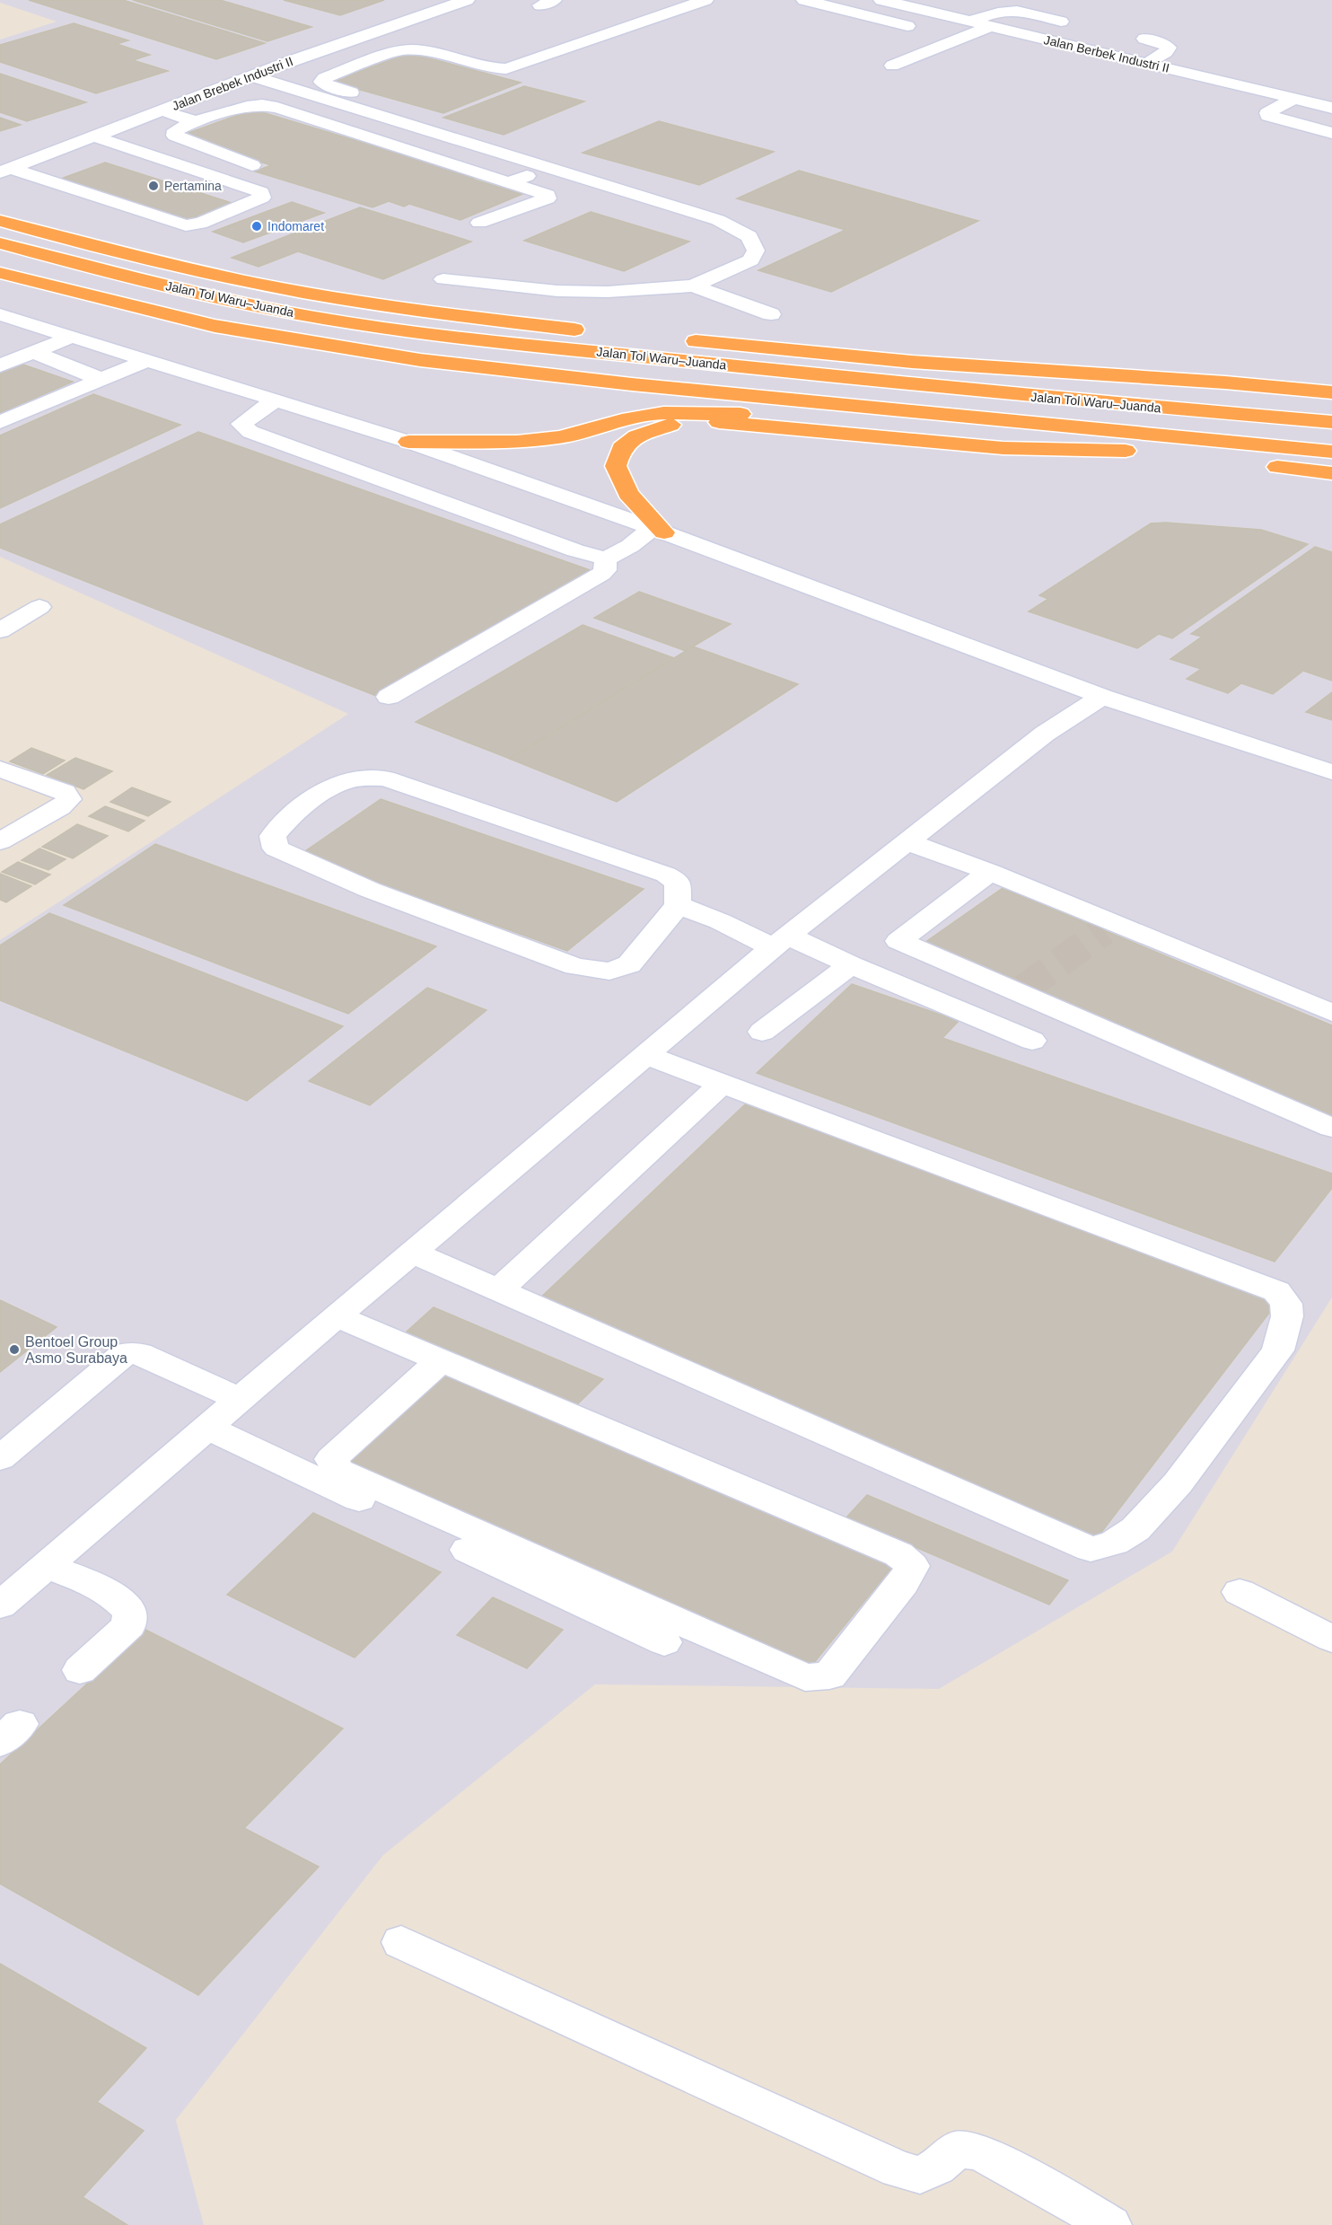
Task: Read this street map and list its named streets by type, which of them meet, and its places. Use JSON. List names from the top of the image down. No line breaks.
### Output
{"streets":{"highway":["Jalan Tol Waru–Juanda"],"street":["Jalan Berbek Industri II","Jalan Brebek Industri II"]},"places":["Pertamina","Indomaret","Bentoel Group Asmo Surabaya"]}
